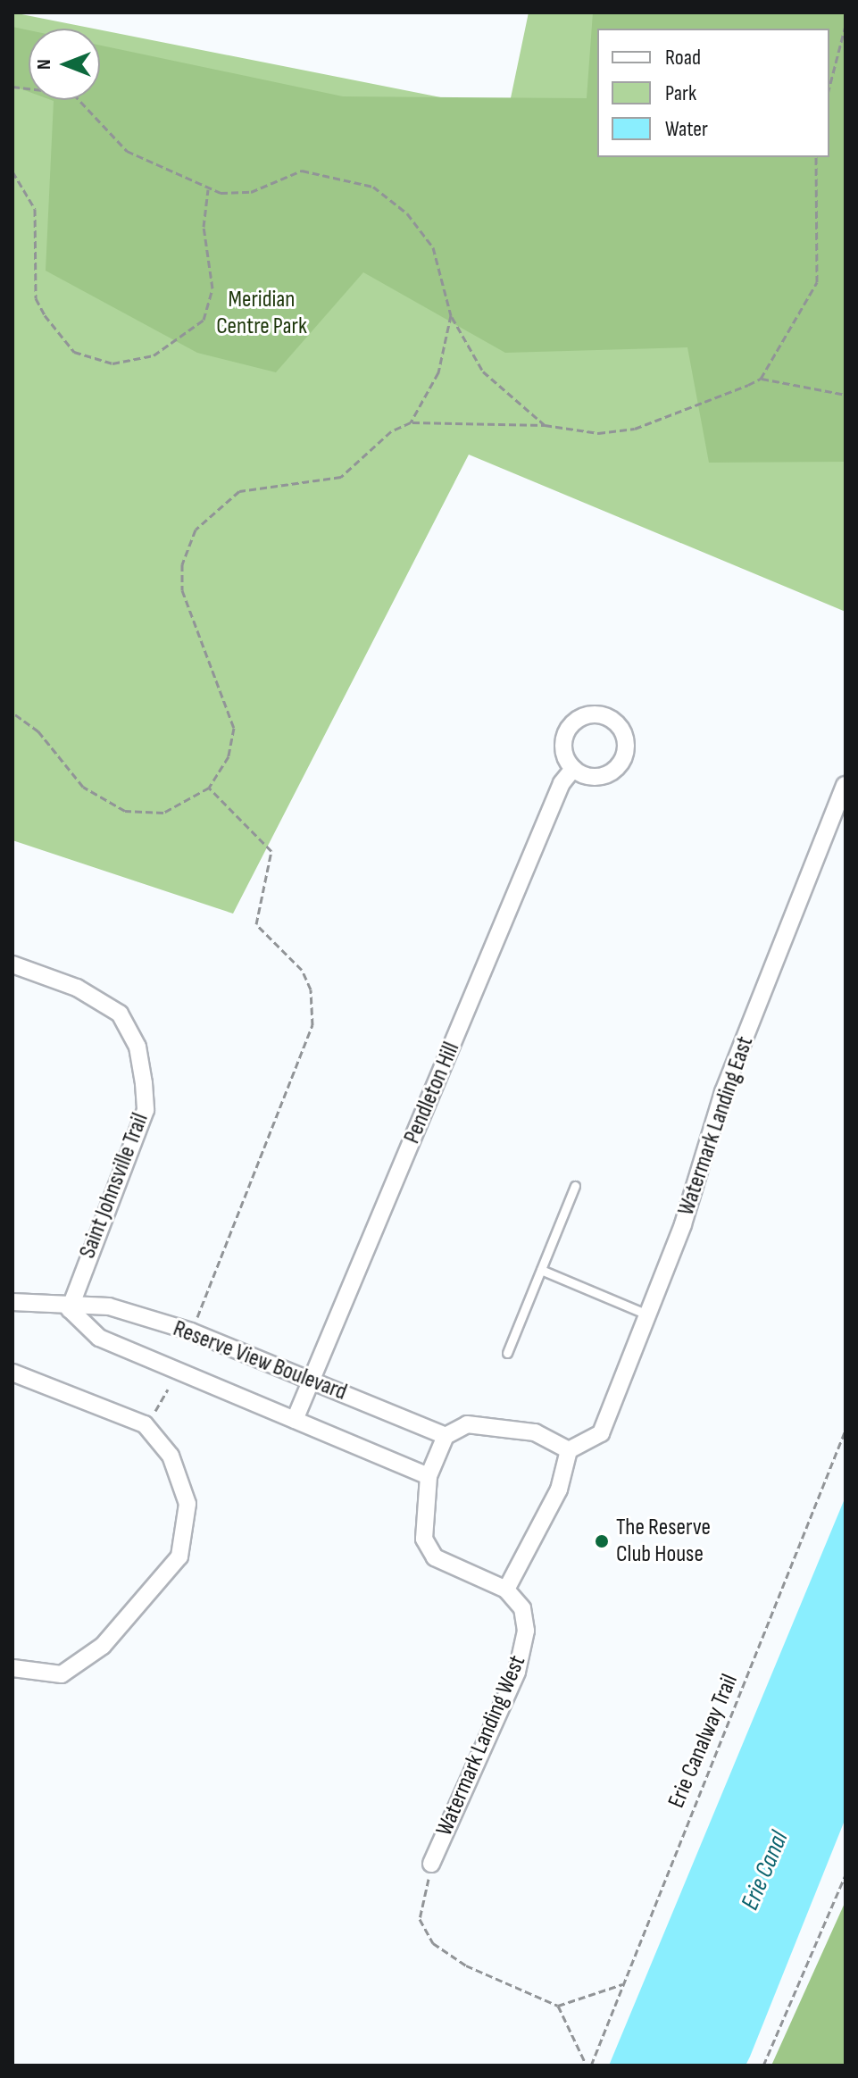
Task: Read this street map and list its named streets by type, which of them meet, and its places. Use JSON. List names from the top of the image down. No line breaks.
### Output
{"streets":{"street":["Pendleton Hill","Watermark Landing East","Saint Johnsville Trail","Reserve View Boulevard","Watermark Landing West"],"path":["Erie Canalway Trail"]},"crossings":[["Pendleton Hill","Reserve View Boulevard"],["Watermark Landing East","Reserve View Boulevard"],["Watermark Landing East","Watermark Landing West"],["Saint Johnsville Trail","Reserve View Boulevard"],["Reserve View Boulevard","Watermark Landing West"]],"water":["Erie Canal"],"parks":["Meridian Centre Park"],"places":["The Reserve Club House"],"legend":["Road","Park","Water"],"north":"left"}
